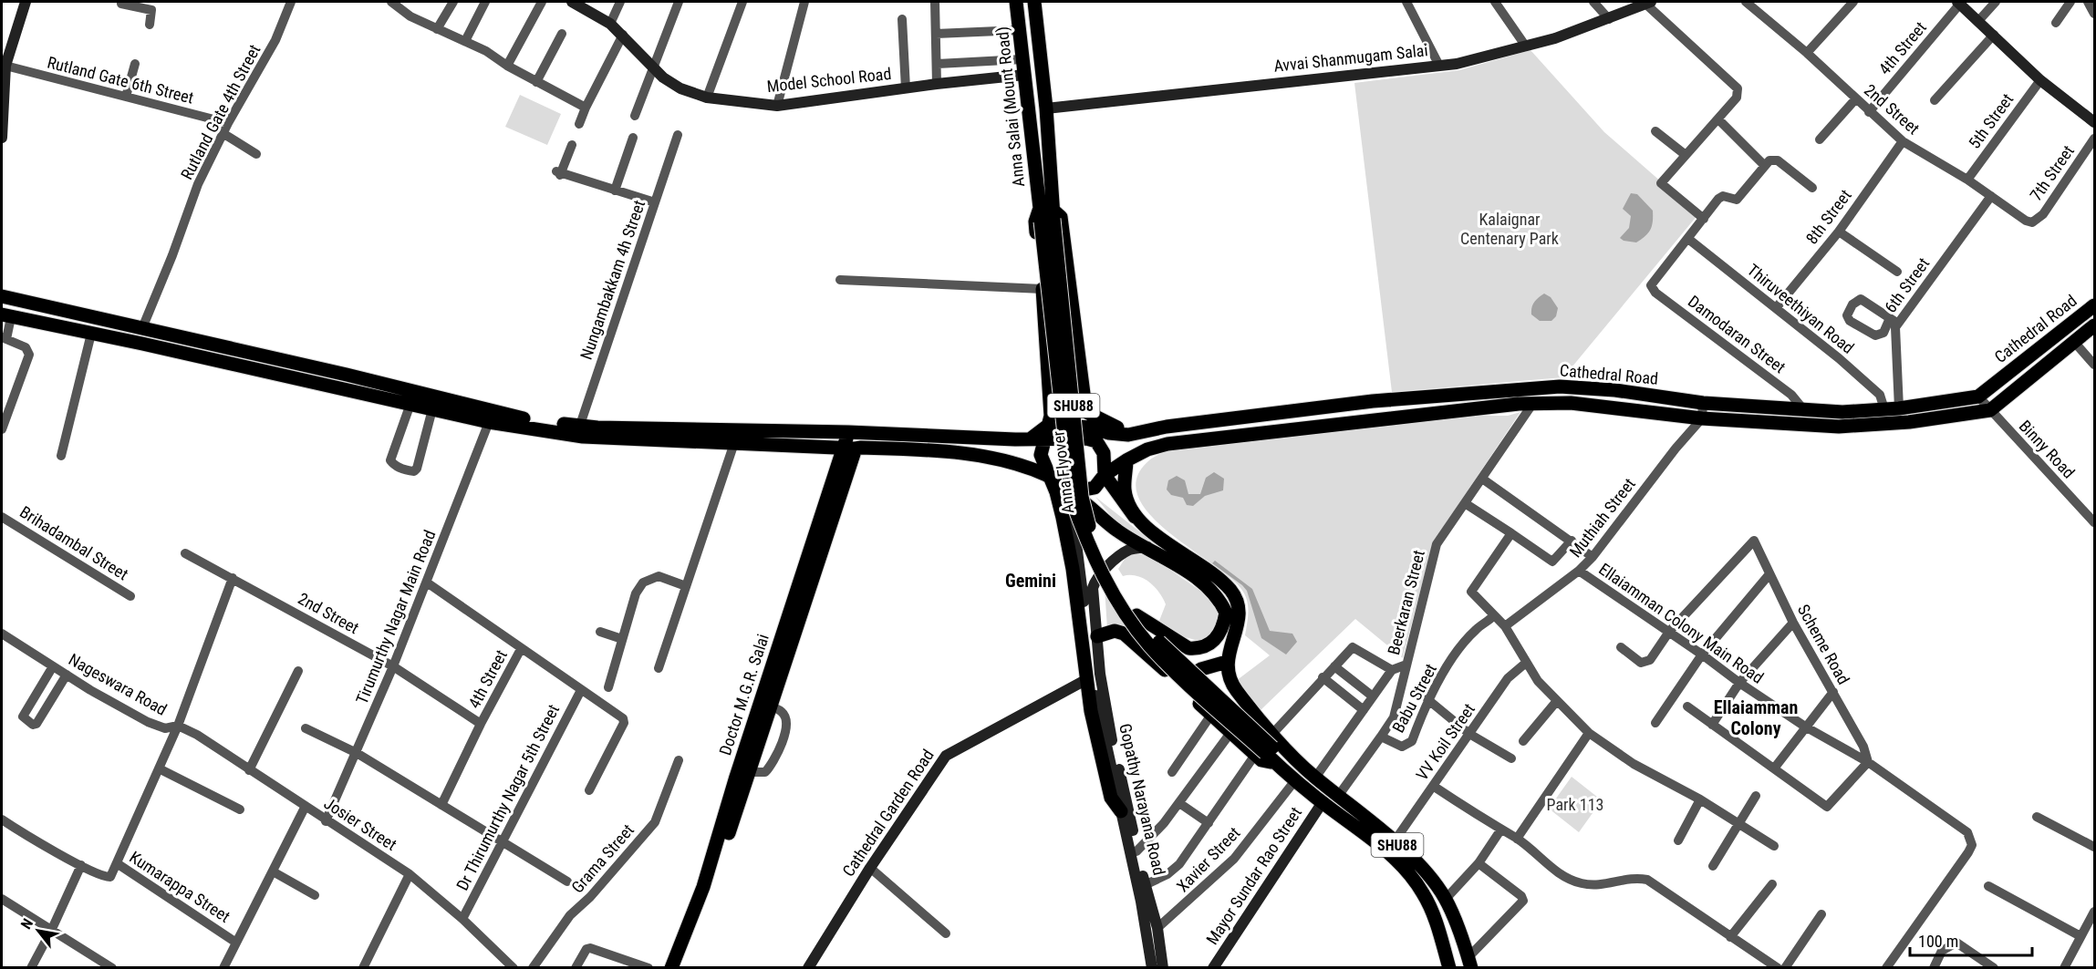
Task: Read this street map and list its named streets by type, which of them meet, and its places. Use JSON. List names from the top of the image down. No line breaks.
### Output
{"streets":{"main road":["Anna Salai (Mount Road)","Cathedral Road","SHU88","Anna Flyover","Doctor M.G.R. Salai"],"street":["4th Street","Avvai Shanmugam Salai","Rutland Gate 6th Street","Model School Road","2nd Street","Rutland Gate 4th Street","5th Street","7th Street","8th Street","Nungambakkam 4h Street","6th Street","Thiruveethiyan Road","Damodaran Street","Binny Road","Muthiah Street","Brihadambal Street","Beerkaran Street","Tirumurthy Nagar Main Road","Ellaiamman Colony Main Road","Scheme Road","Nageswara Road","Babu Street","VV Koil Street","Dr Thirumurthy Nagar 5th Street","Gopathy Narayana Road","Cathedral Garden Road","Josier Street","Grama Street","Xavier Street","Mayor Sundar Rao Street","Kumarappa Street"]},"crossings":[["4th Street","2nd Street"],["Avvai Shanmugam Salai","Anna Salai (Mount Road)"],["Rutland Gate 6th Street","Rutland Gate 4th Street"],["Model School Road","Anna Salai (Mount Road)"],["Anna Salai (Mount Road)","Anna Flyover"],["2nd Street","5th Street"],["2nd Street","7th Street"],["2nd Street","8th Street"],["2nd Street","6th Street"],["2nd Street","Tirumurthy Nagar Main Road"],["8th Street","Thiruveethiyan Road"],["6th Street","Cathedral Road"],["Thiruveethiyan Road","Cathedral Road"],["Thiruveethiyan Road","Damodaran Street"],["Cathedral Road","Damodaran Street"],["Cathedral Road","Binny Road"],["Cathedral Road","Anna Flyover"],["Cathedral Road","Muthiah Street"],["Cathedral Road","Beerkaran Street"],["SHU88","Anna Flyover"],["SHU88","Babu Street"],["SHU88","VV Koil Street"],["SHU88","Xavier Street"],["SHU88","Mayor Sundar Rao Street"],["Anna Flyover","Xavier Street"],["Muthiah Street","Ellaiamman Colony Main Road"],["Beerkaran Street","Babu Street"],["Tirumurthy Nagar Main Road","Josier Street"],["Ellaiamman Colony Main Road","Scheme Road"],["Nageswara Road","Josier Street"],["Dr Thirumurthy Nagar 5th Street","Josier Street"],["Gopathy Narayana Road","Xavier Street"],["Josier Street","Kumarappa Street"]],"districts":["Gemini","Ellaiamman Colony"],"parks":["Kalaignar Centenary Park","Park 113"],"scale_bar":"100 m","north":"top left"}
